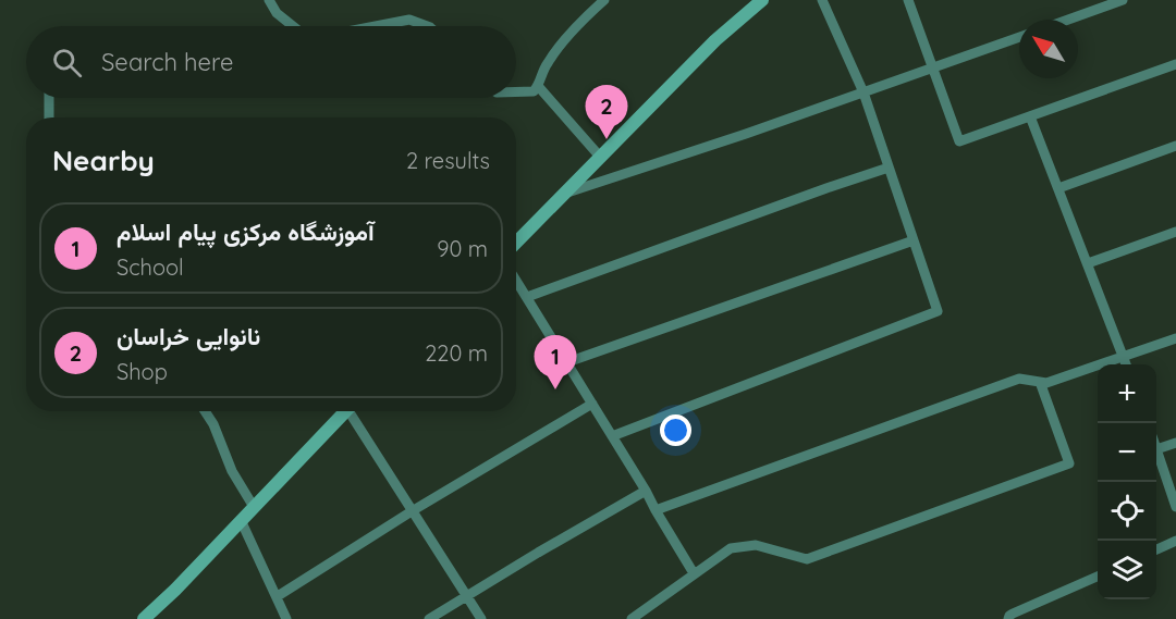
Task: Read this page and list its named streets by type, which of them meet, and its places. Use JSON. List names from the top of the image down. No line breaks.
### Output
{"north":"top left","page":{"search":"Search here","pins":["2","1"],"heading":["Nearby","2 results"],"list":[{"mark":"1","name":"آموزشگاه مرکزی پیام اسلام","note":"School","value":"90 m"},{"mark":"2","name":"نانوایی خراسان","note":"Shop","value":"220 m"}],"map_buttons":["+","−"]}}
